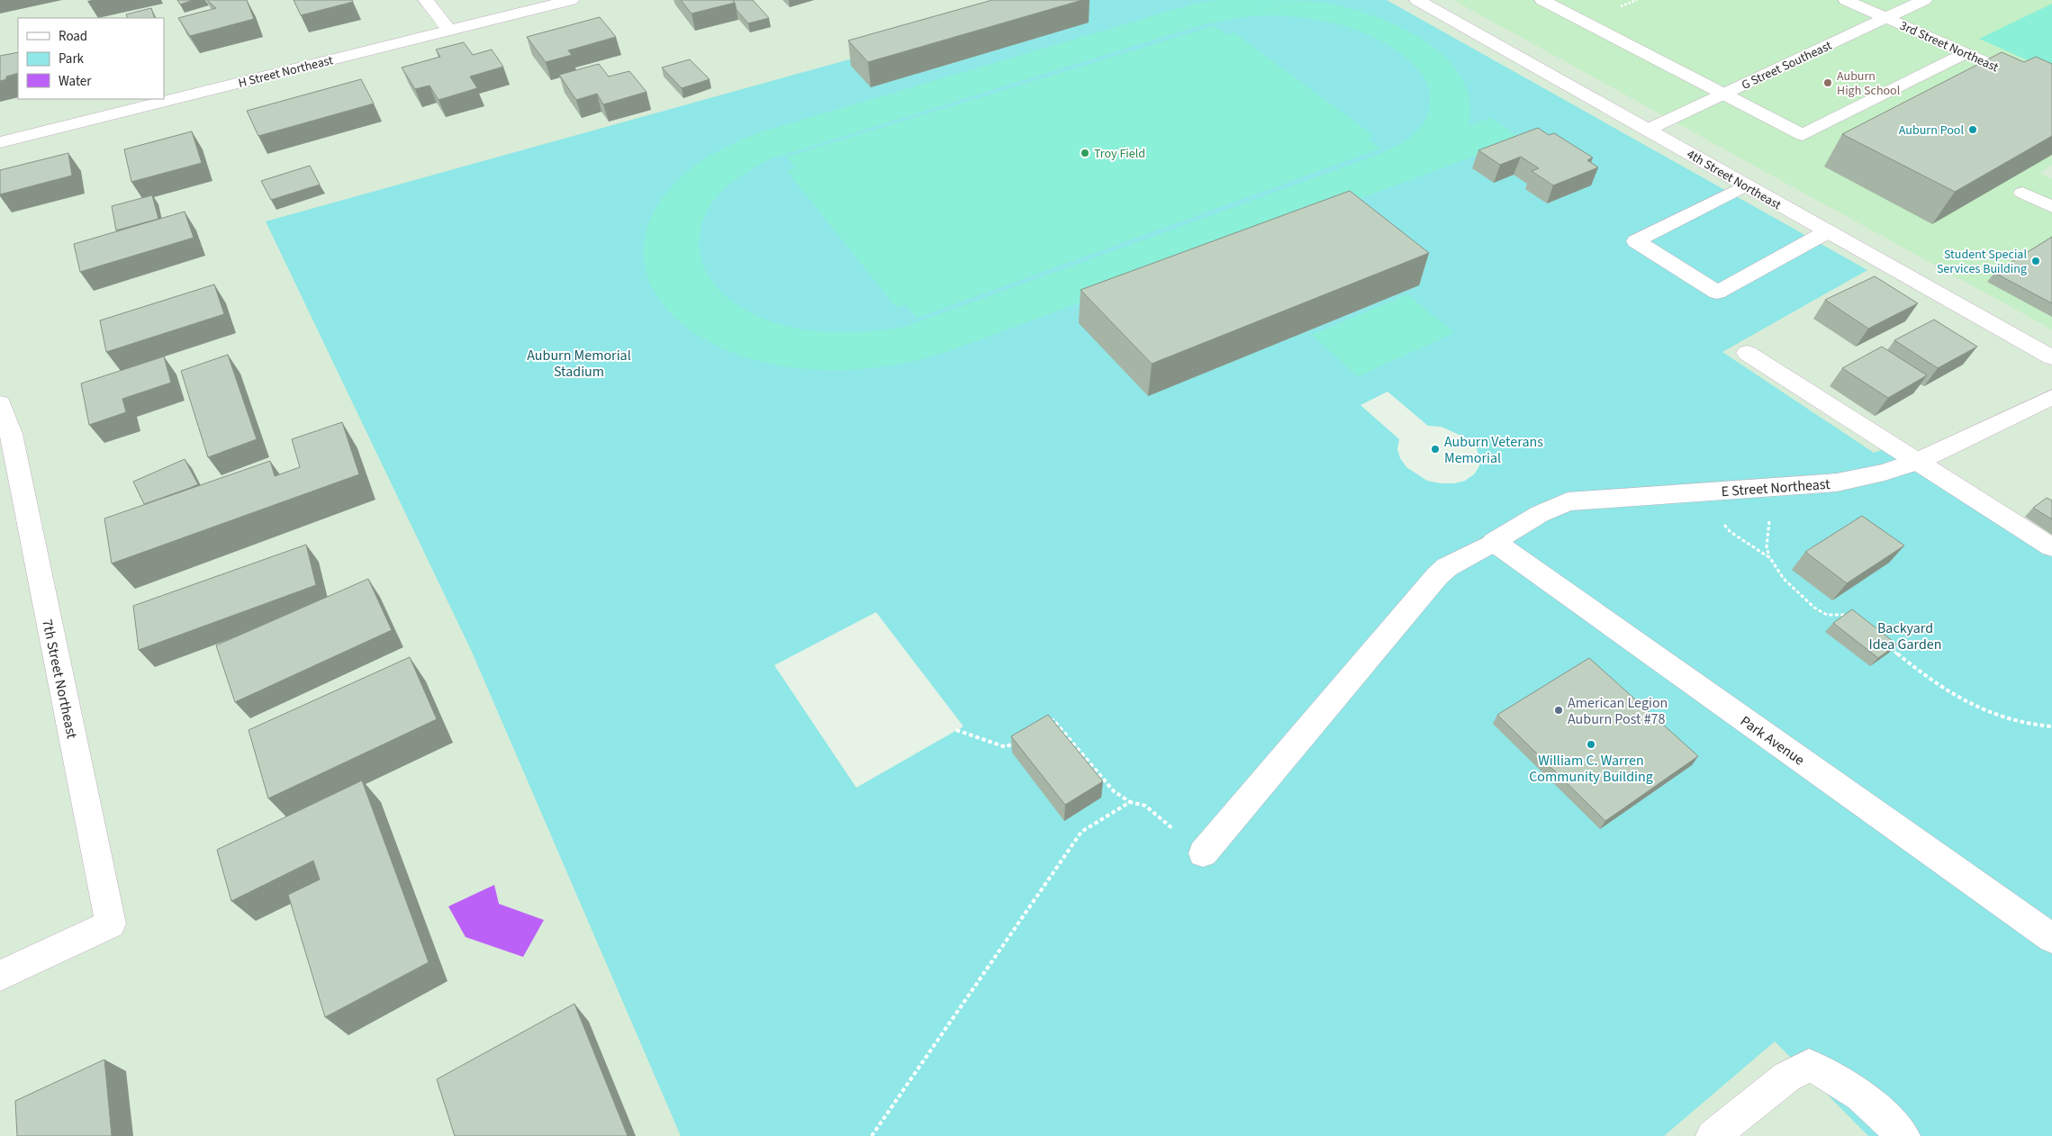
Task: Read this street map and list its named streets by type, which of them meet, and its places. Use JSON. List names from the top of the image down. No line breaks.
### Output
{"streets":{"street":["3rd Street Northeast","G Street Southeast","H Street Northeast","4th Street Northeast","E Street Northeast","7th Street Northeast","Park Avenue"]},"crossings":[["3rd Street Northeast","G Street Southeast"],["G Street Southeast","4th Street Northeast"],["E Street Northeast","Park Avenue"]],"parks":["Auburn Memorial Stadium","Backyard Idea Garden"],"places":["Auburn High School","Auburn Pool","Troy Field","Student Special Services Building","Auburn Veterans Memorial","American Legion Auburn Post #78","William C. Warren Community Building"],"legend":["Road","Park","Water"]}
